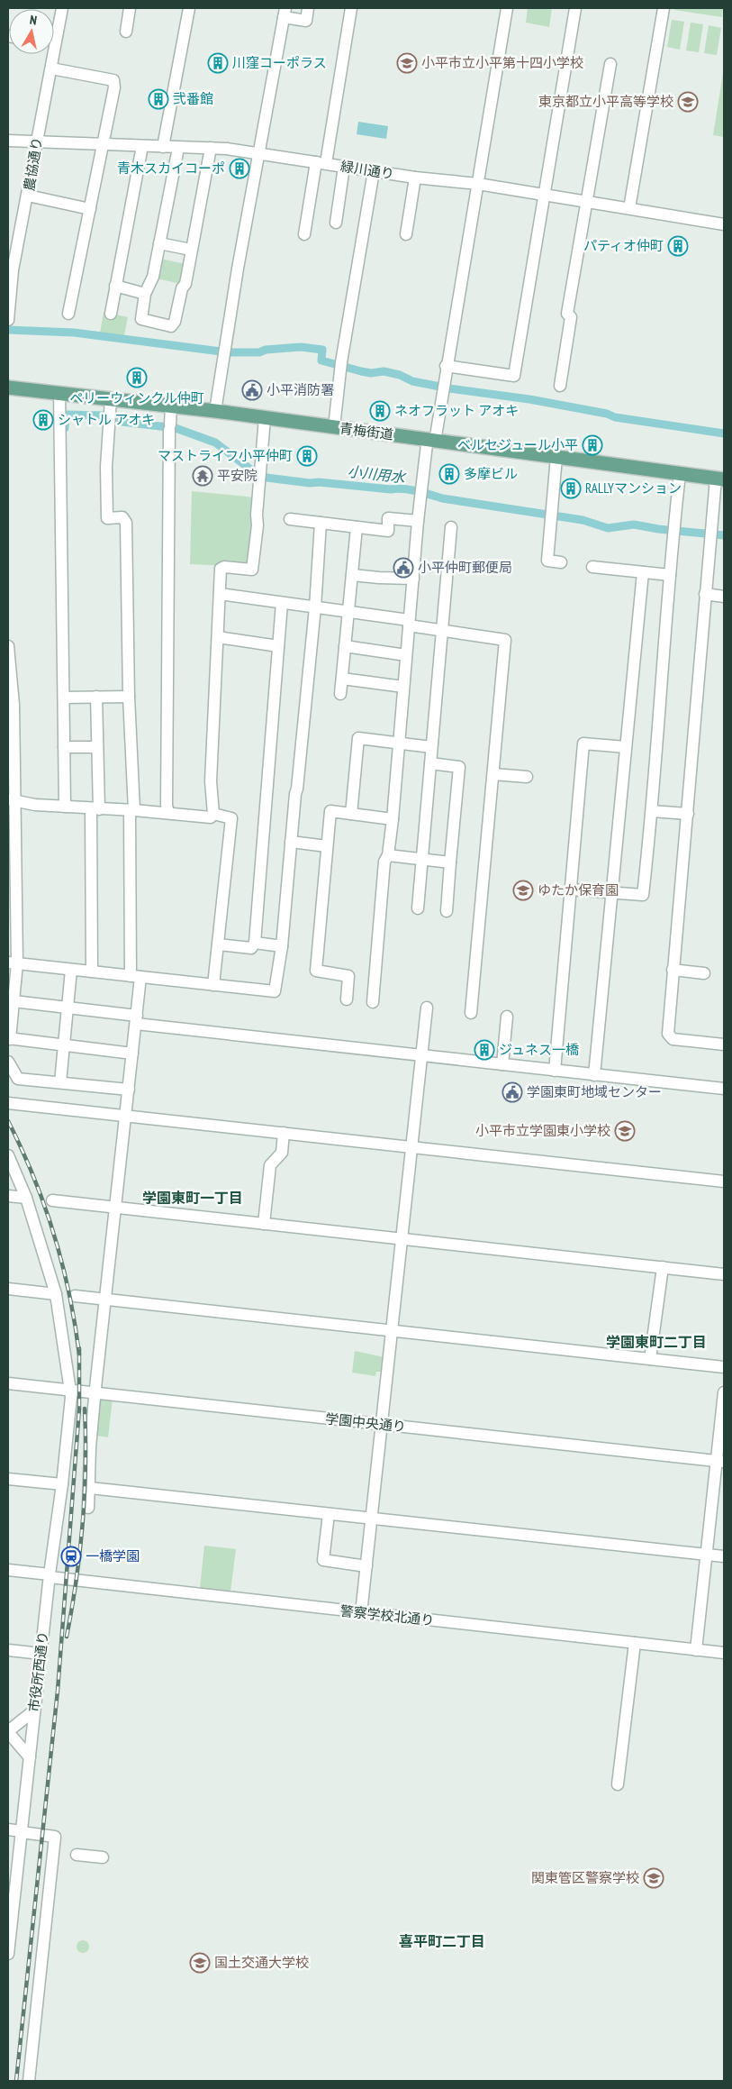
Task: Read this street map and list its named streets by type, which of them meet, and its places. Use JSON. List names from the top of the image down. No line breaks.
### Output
{"streets":{"main road":["青梅街道"],"street":["農協通り","緑川通り","学園中央通り","警察学校北通り","市役所西通り"]},"crossings":[["農協通り","緑川通り"],["学園中央通り","市役所西通り"],["警察学校北通り","市役所西通り"]],"districts":["学園東町一丁目","学園東町二丁目","喜平町二丁目"],"water":["小川用水"],"places":{"building":["川窪コーポラス","弐番館","青木スカイコーポ","パティオ仲町","ペリーウィンクル仲町","ネオフラット アオキ","シャトル アオキ","ベルセジュール小平","マストライフ小平仲町","多摩ビル","RALLYマンション","ジュネス一橋"],"school or university":["小平市立小平第十四小学校","東京都立小平高等学校","ゆたか保育園","小平市立学園東小学校","関東管区警察学校","国土交通大学校"],"public building":["小平消防署","小平仲町郵便局","学園東町地域センター"],"temple":["平安院"],"station":["一橋学園"]},"north":"top"}
